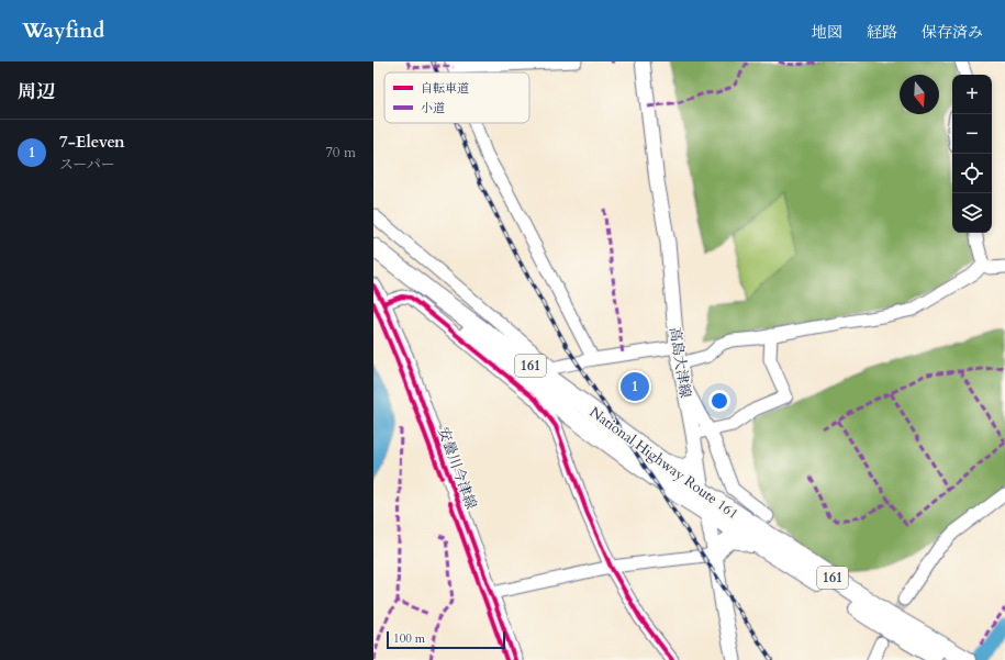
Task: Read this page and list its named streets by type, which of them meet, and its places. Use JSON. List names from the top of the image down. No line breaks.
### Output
{"streets":{"highway":["161","National Highway Route 161"],"main road":["高島大津線","安曇川今津線"]},"crossings":[["高島大津線","National Highway Route 161"]],"legend":["自転車道","小道"],"scale_bar":"100 m","north":"bottom","page":{"header":"Wayfind","nav":["地図","経路","保存済み"],"heading":"周辺","map_buttons":["+","−"],"list":[{"mark":"1","name":"7-Eleven","note":"スーパー","value":"70 m"}],"pins":"1","scale":"100 m"}}
